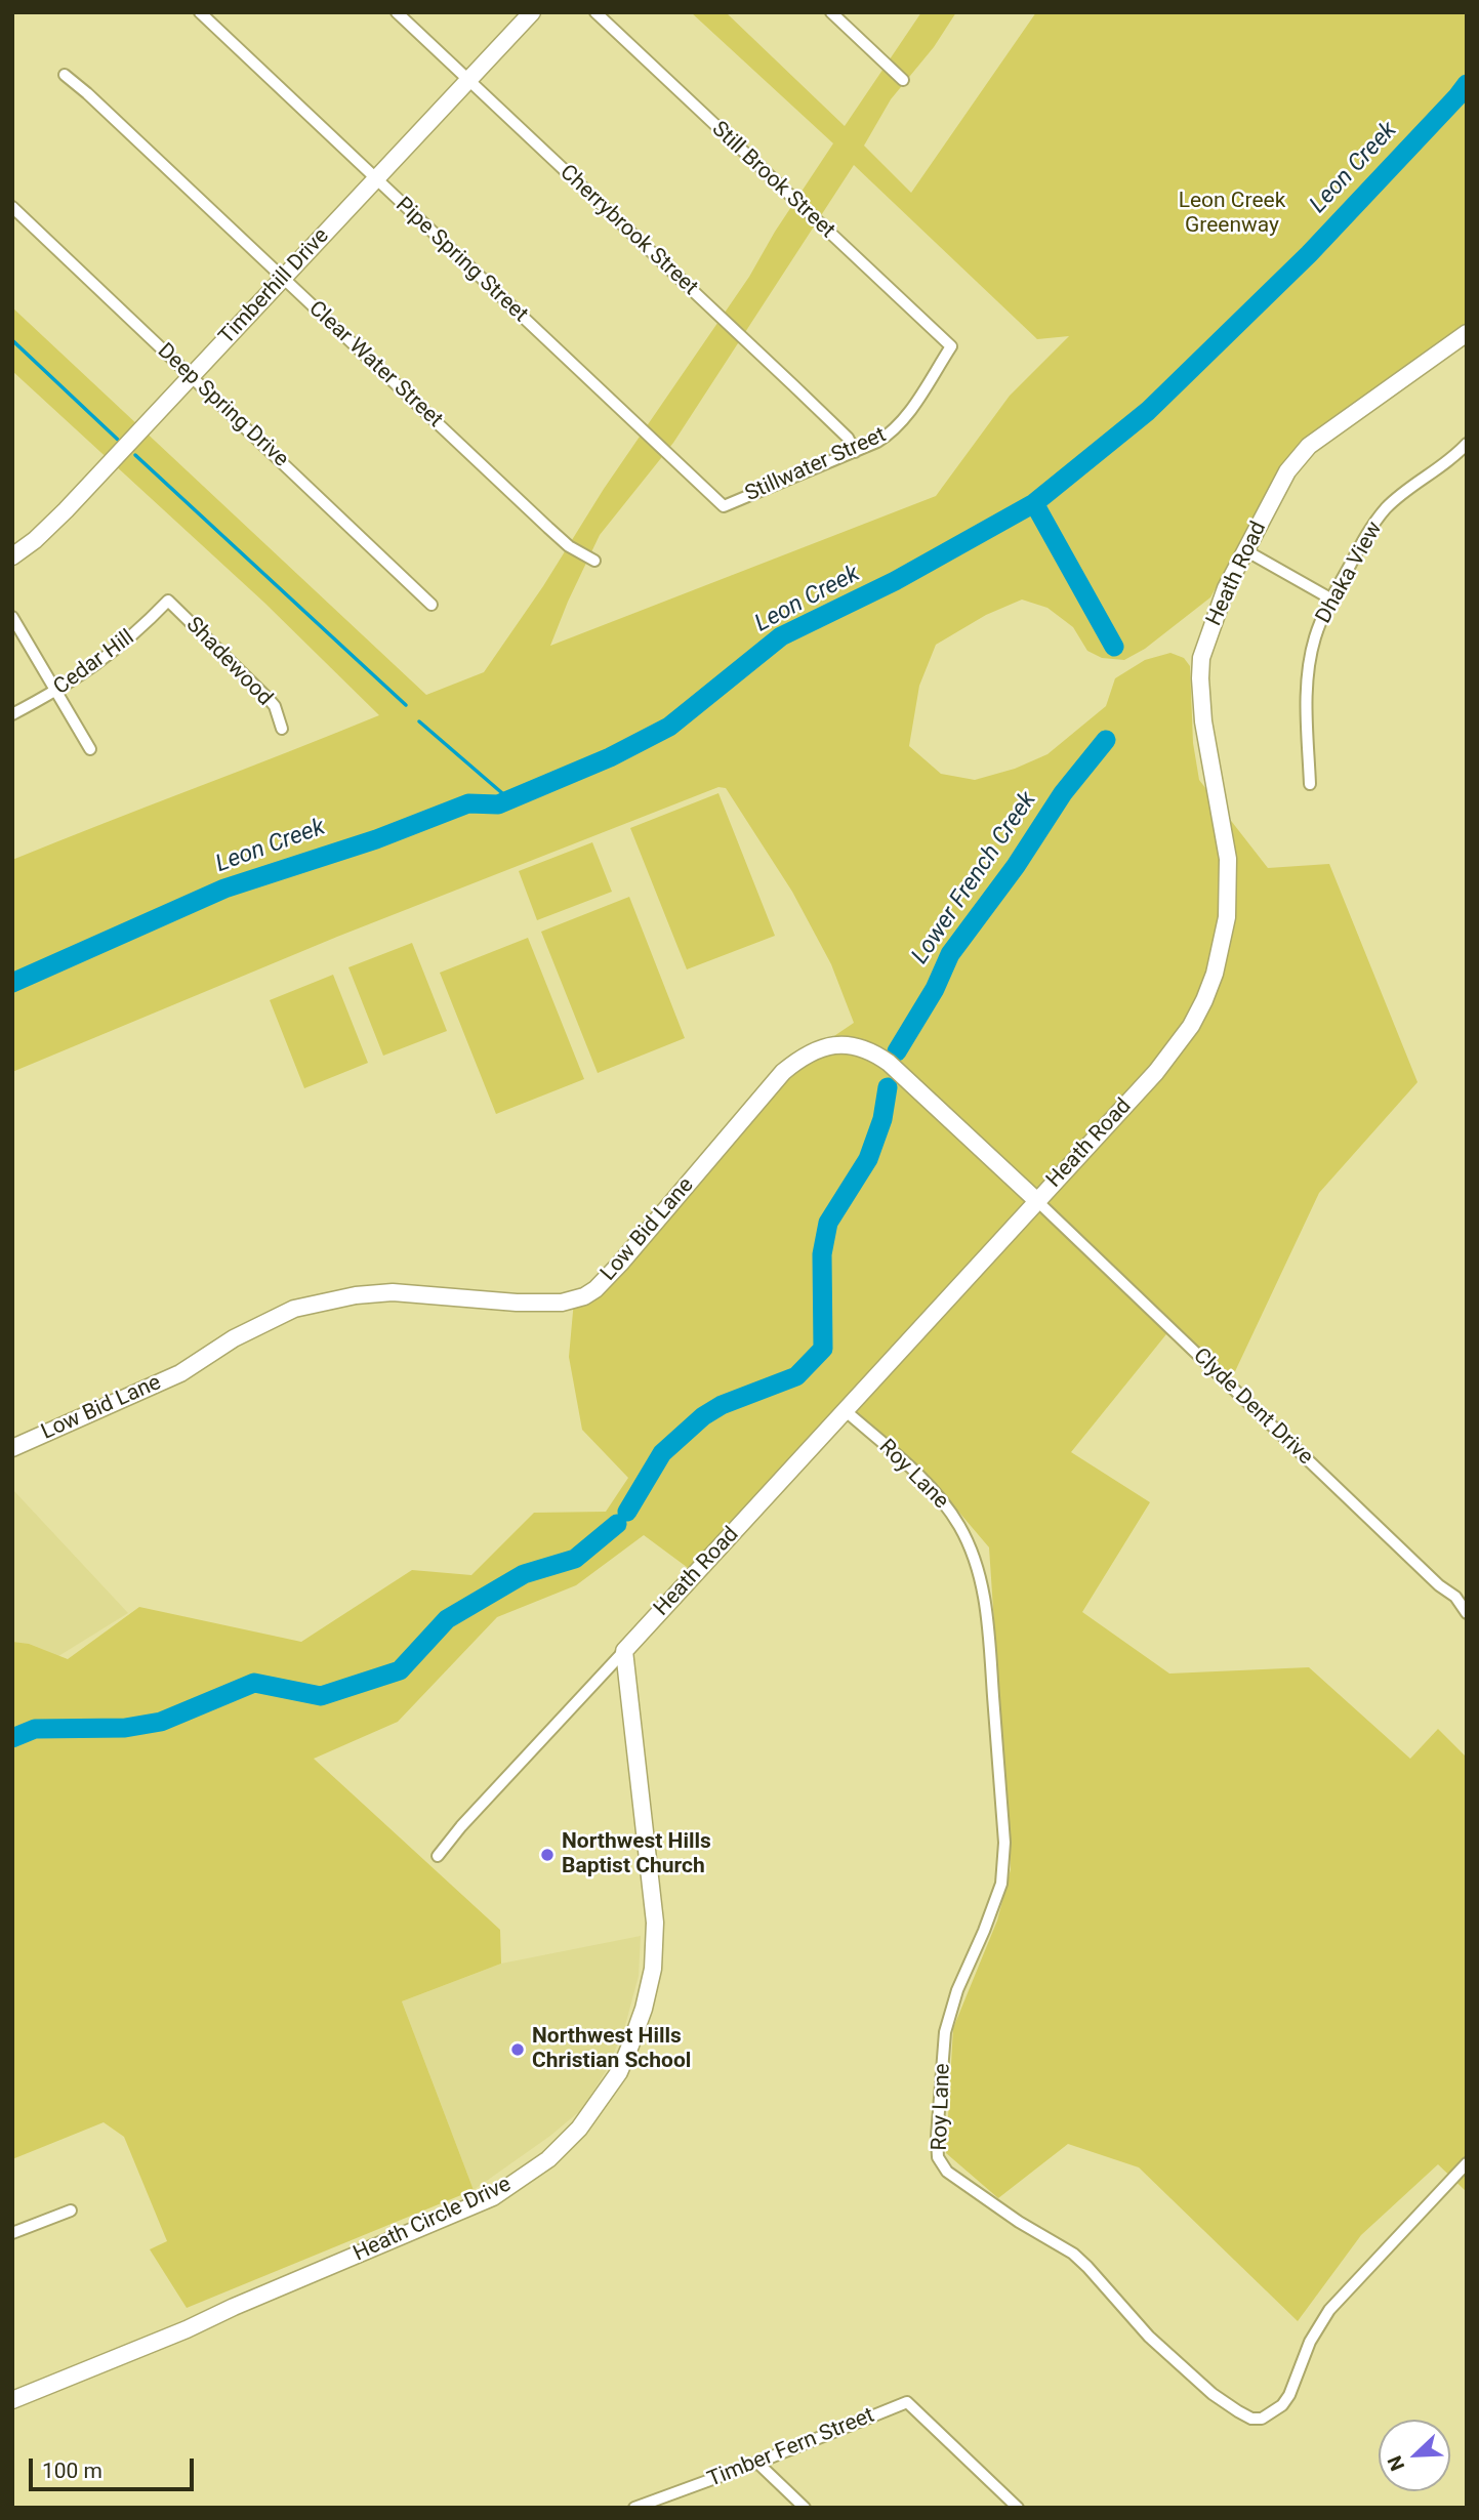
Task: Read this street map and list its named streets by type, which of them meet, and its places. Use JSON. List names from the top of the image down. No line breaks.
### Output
{"streets":{"street":["Still Brook Street","Cherrybrook Street","Pipe Spring Street","Timberhill Drive","Clear Water Street","Deep Spring Drive","Stillwater Street","Dhaka View","Heath Road","Shadewood","Cedar Hill","Low Bid Lane","Clyde Dent Drive","Roy Lane","Heath Circle Drive","Timber Fern Street"]},"crossings":[["Still Brook Street","Stillwater Street"],["Cherrybrook Street","Timberhill Drive"],["Cherrybrook Street","Stillwater Street"],["Pipe Spring Street","Timberhill Drive"],["Pipe Spring Street","Stillwater Street"],["Timberhill Drive","Clear Water Street"],["Timberhill Drive","Deep Spring Drive"],["Heath Road","Low Bid Lane"],["Heath Road","Clyde Dent Drive"],["Heath Road","Roy Lane"],["Heath Road","Heath Circle Drive"],["Shadewood","Cedar Hill"],["Low Bid Lane","Clyde Dent Drive"]],"water":["Leon Creek","Lower French Creek"],"parks":["Leon Creek Greenway"],"places":["Northwest Hills Baptist Church","Northwest Hills Christian School"],"scale_bar":"100 m","north":"bottom left"}
